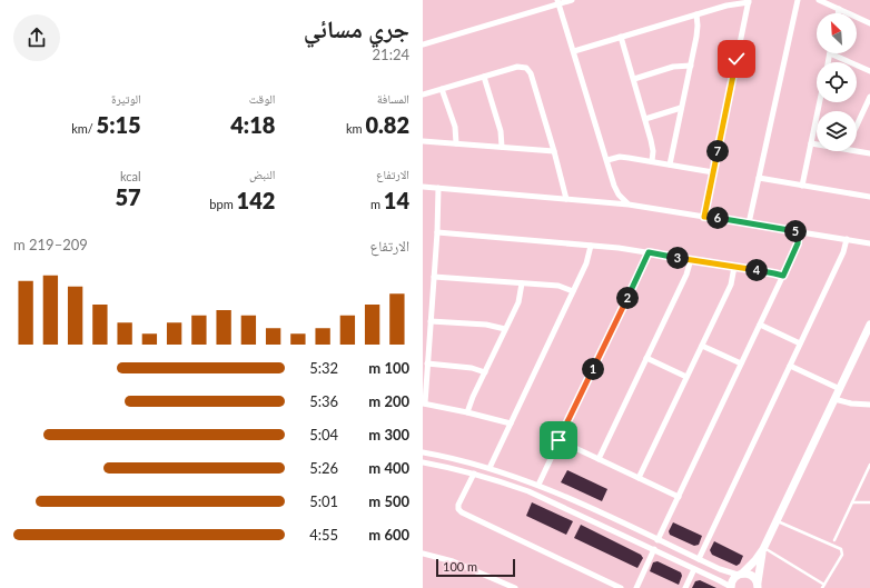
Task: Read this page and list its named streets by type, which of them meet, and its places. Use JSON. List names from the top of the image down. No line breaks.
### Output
{"scale_bar":"100 m","north":"top left","page":{"heading":["جري مسائي","21:24"],"stats":[["المسافة","0.82 km"],["الوقت","4:18"],["الوتيرة","5:15 /km"],["الارتفاع","14 m"],["النبض","142 bpm"],["kcal","57"]],"pins":["7","6","5","3","4","2","1"],"chart":["الارتفاع","209–219 m"],"list":[{"name":"100 m","note":"5:32"},{"name":"200 m","note":"5:36"},{"name":"300 m","note":"5:04"},{"name":"400 m","note":"5:26"},{"name":"500 m","note":"5:01"},{"name":"600 m","note":"4:55"}],"scale":"100 m"}}
